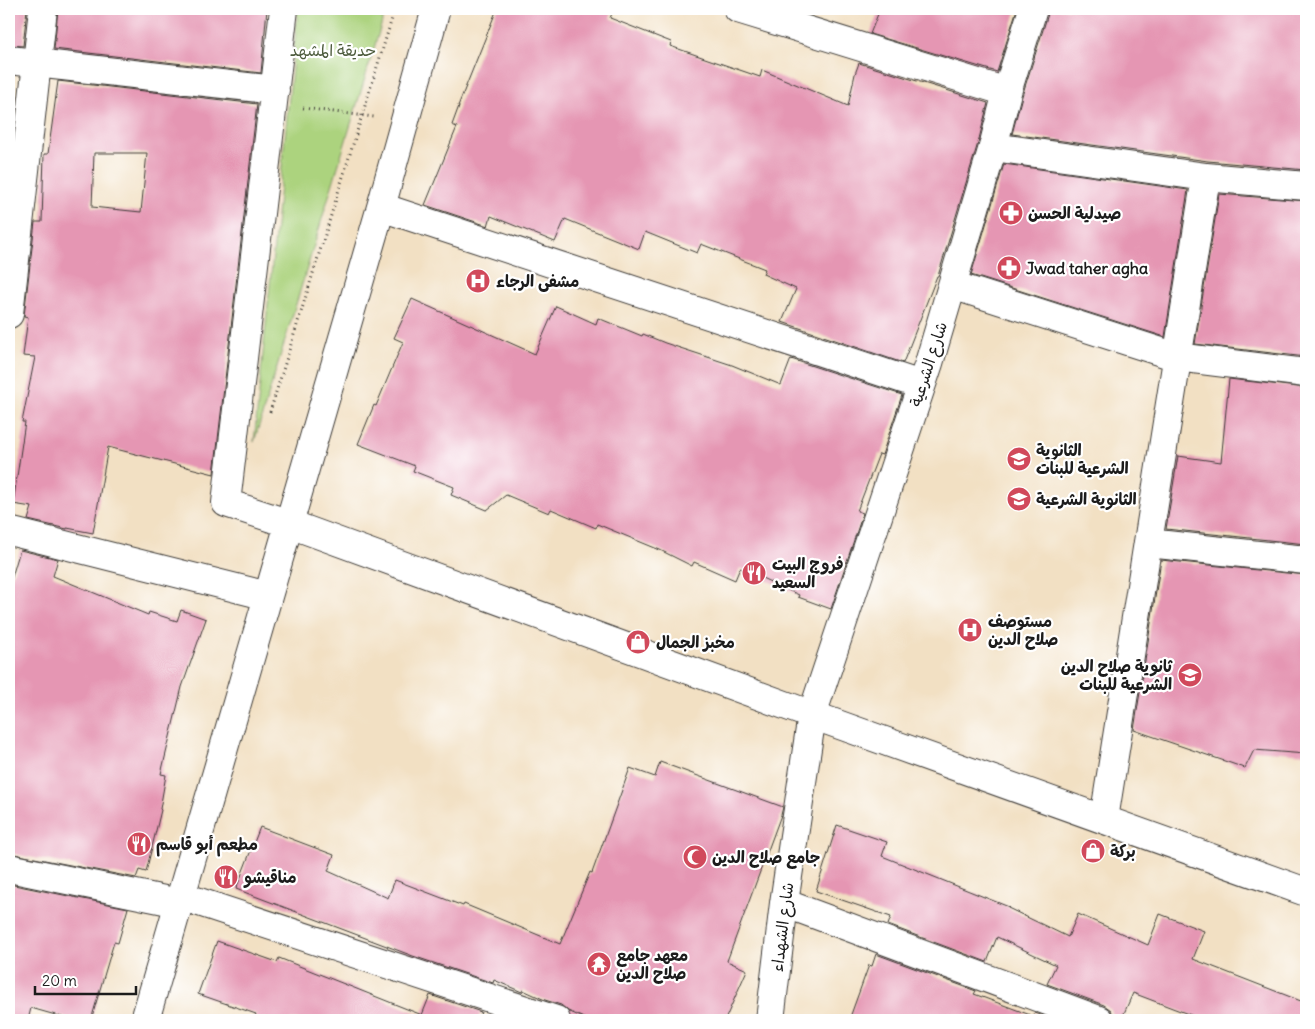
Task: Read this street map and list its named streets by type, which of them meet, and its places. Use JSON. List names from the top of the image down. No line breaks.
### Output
{"streets":{"street":["شارع الشرعية","شارع الشهداء"]},"crossings":[["شارع الشرعية","شارع الشهداء"]],"parks":["حديقة المشهد"],"places":{"pharmacy":["صيدلية الحسن","Jwad taher agha"],"hospital":["مشفى الرجاء","مستوصف صلاح الدين"],"school or university":["الثانوية الشرعية للبنات","الثانوية الشرعية","ثانوية صلاح الدين الشرعية للبنات"],"restaurant":["فروج البيت السعيد","مطعم أبو قاسم","مناقيشو"],"shop":["مخبز الجمال","بركة"],"mosque":["جامع صلاح الدين"],"temple":["معهد جامع صلاح الدين"]},"scale_bar":"20 m"}
